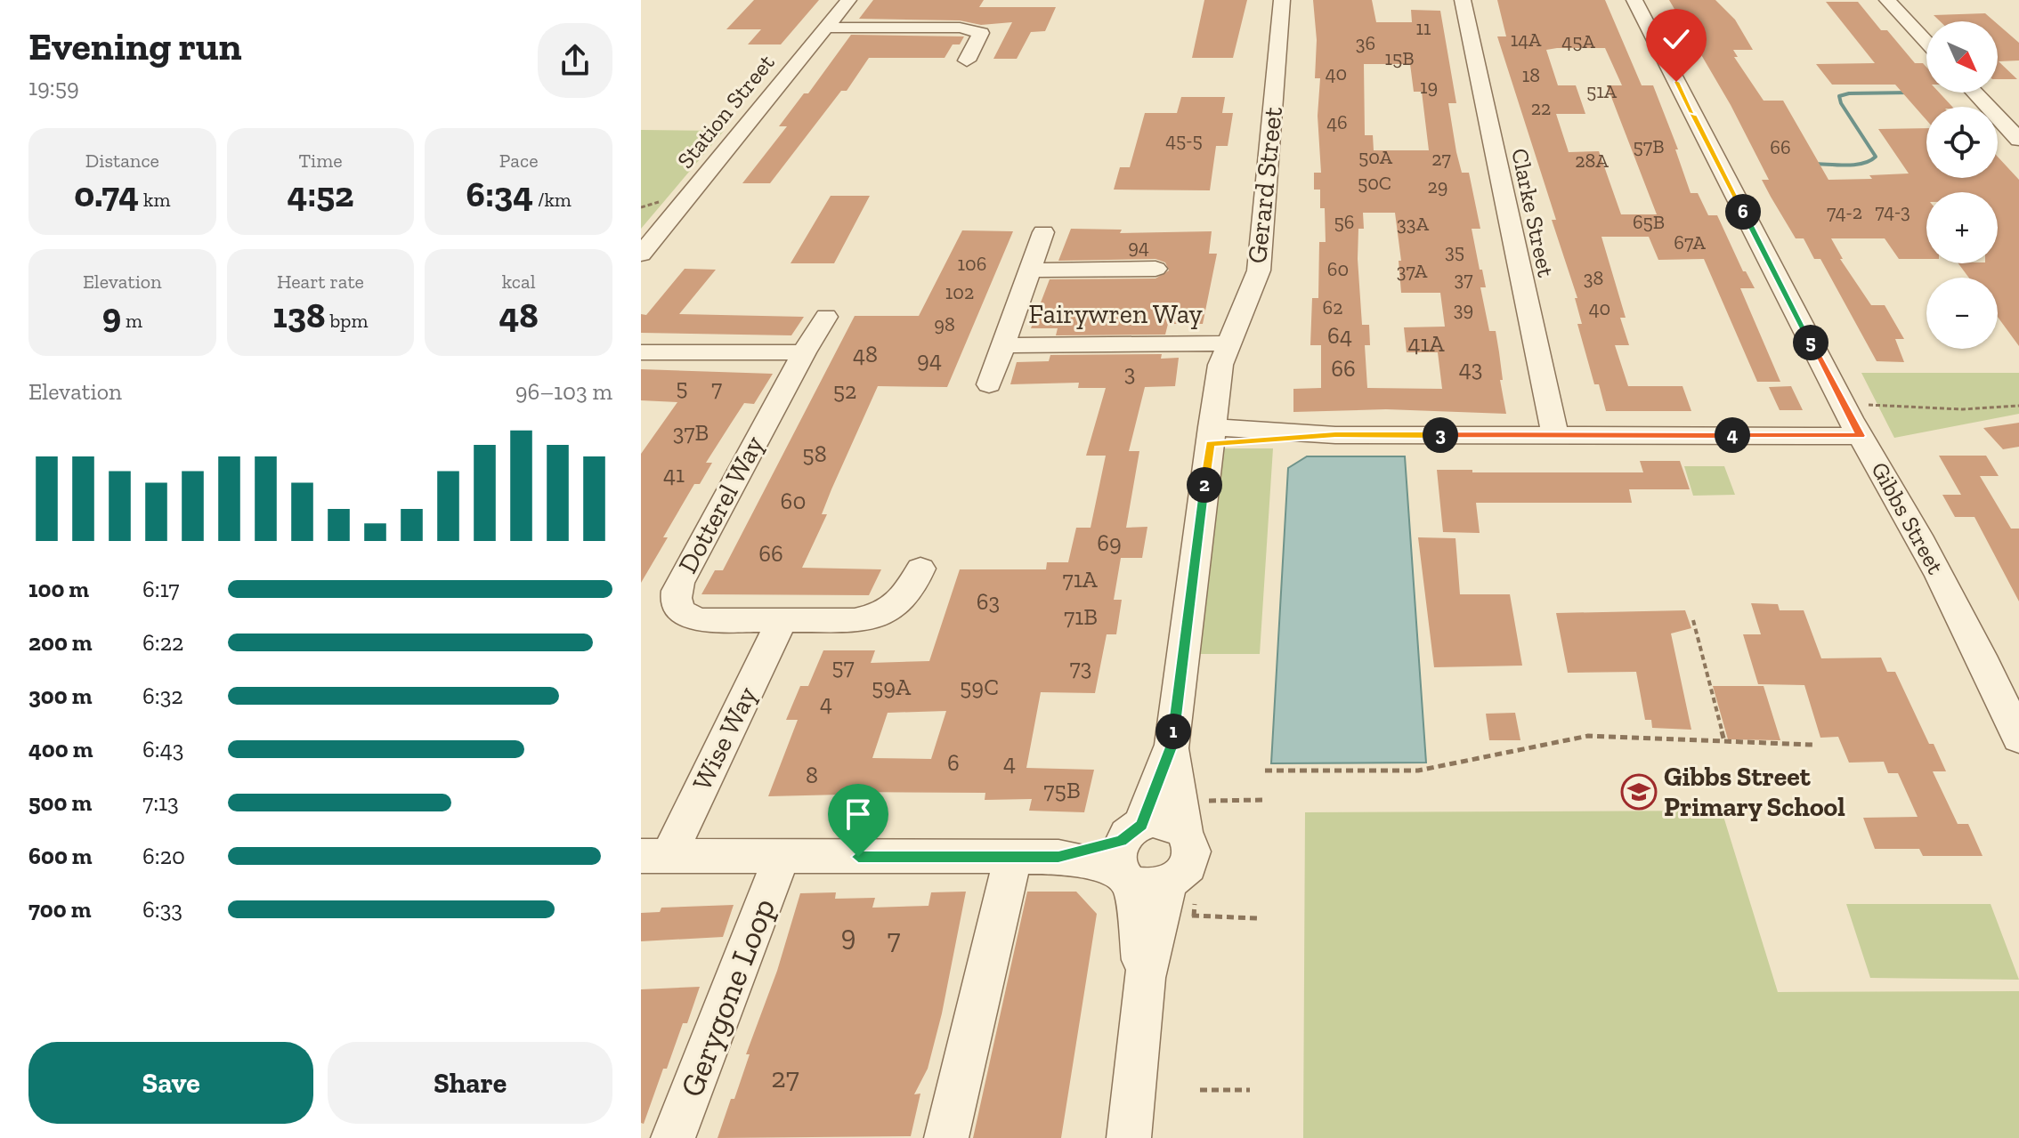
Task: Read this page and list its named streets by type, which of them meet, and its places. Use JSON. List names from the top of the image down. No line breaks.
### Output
{"streets":{"street":["Station Street","Gerard Street","Clarke Street","Fairywren Way","Dotterel Way","Gibbs Street","Wise Way","Gerygone Loop"]},"crossings":[["Gerard Street","Fairywren Way"],["Dotterel Way","Wise Way"]],"places":{"school or university":["Gibbs Street Primary School"]},"house_numbers":["11","14A","45A","36","15B","40","18","19","51A","22","46","45-5","57B","66","50A","27","28A","50C","29","74-3","74-2","56","65B","33A","67A","94","35","106","60","37A","38","37","102","62","40","39","98","64","41A","48","94","66","43","3","5","7","52","37B","58","41","60","69","66","71A","63","71B","57","73","59A","59C","4","6","4","8","75B","9","7","27"],"north":"bottom right","page":{"heading":["Evening run","19:59"],"map_buttons":["+","−"],"stats":[["Distance","0.74 km"],["Time","4:52"],["Pace","6:34 /km"],["Elevation","9 m"],["Heart rate","138 bpm"],["kcal","48"]],"pins":["6","5","3","4","2","1"],"chart":["Elevation","96–103 m"],"list":[{"name":"100 m","note":"6:17"},{"name":"200 m","note":"6:22"},{"name":"300 m","note":"6:32"},{"name":"400 m","note":"6:43"},{"name":"500 m","note":"7:13"},{"name":"600 m","note":"6:20"},{"name":"700 m","note":"6:33"}],"buttons":["Save","Share"]}}
